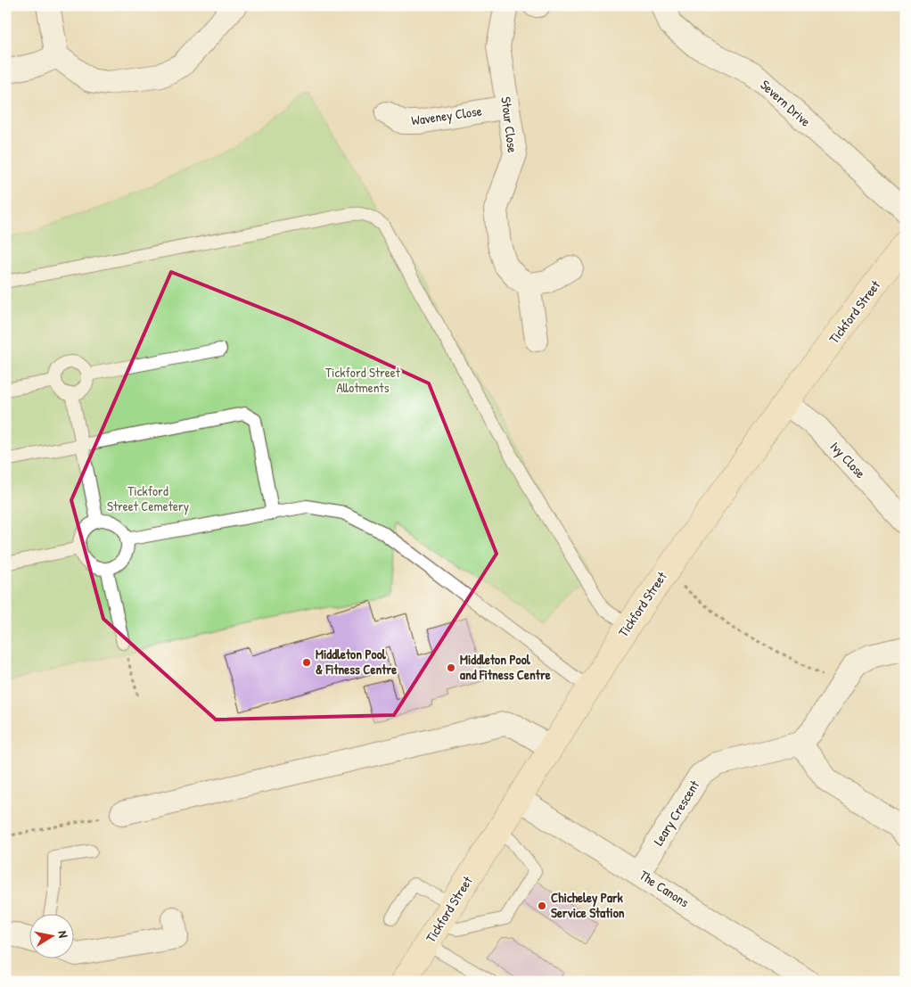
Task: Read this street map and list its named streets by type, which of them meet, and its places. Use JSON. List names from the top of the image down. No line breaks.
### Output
{"streets":{"main road":["Tickford Street"],"street":["Severn Drive","Waveney Close","Stour Close","Ivy Close","Leary Crescent","The Canons"]},"crossings":[["Waveney Close","Stour Close"],["Tickford Street","Ivy Close"],["Tickford Street","The Canons"],["Leary Crescent","The Canons"]],"parks":["Tickford Street Allotments","Tickford Street Cemetery"],"places":["Middleton Pool & Fitness Centre","Middleton Pool and Fitness Centre","Chicheley Park Service Station"],"north":"right"}
